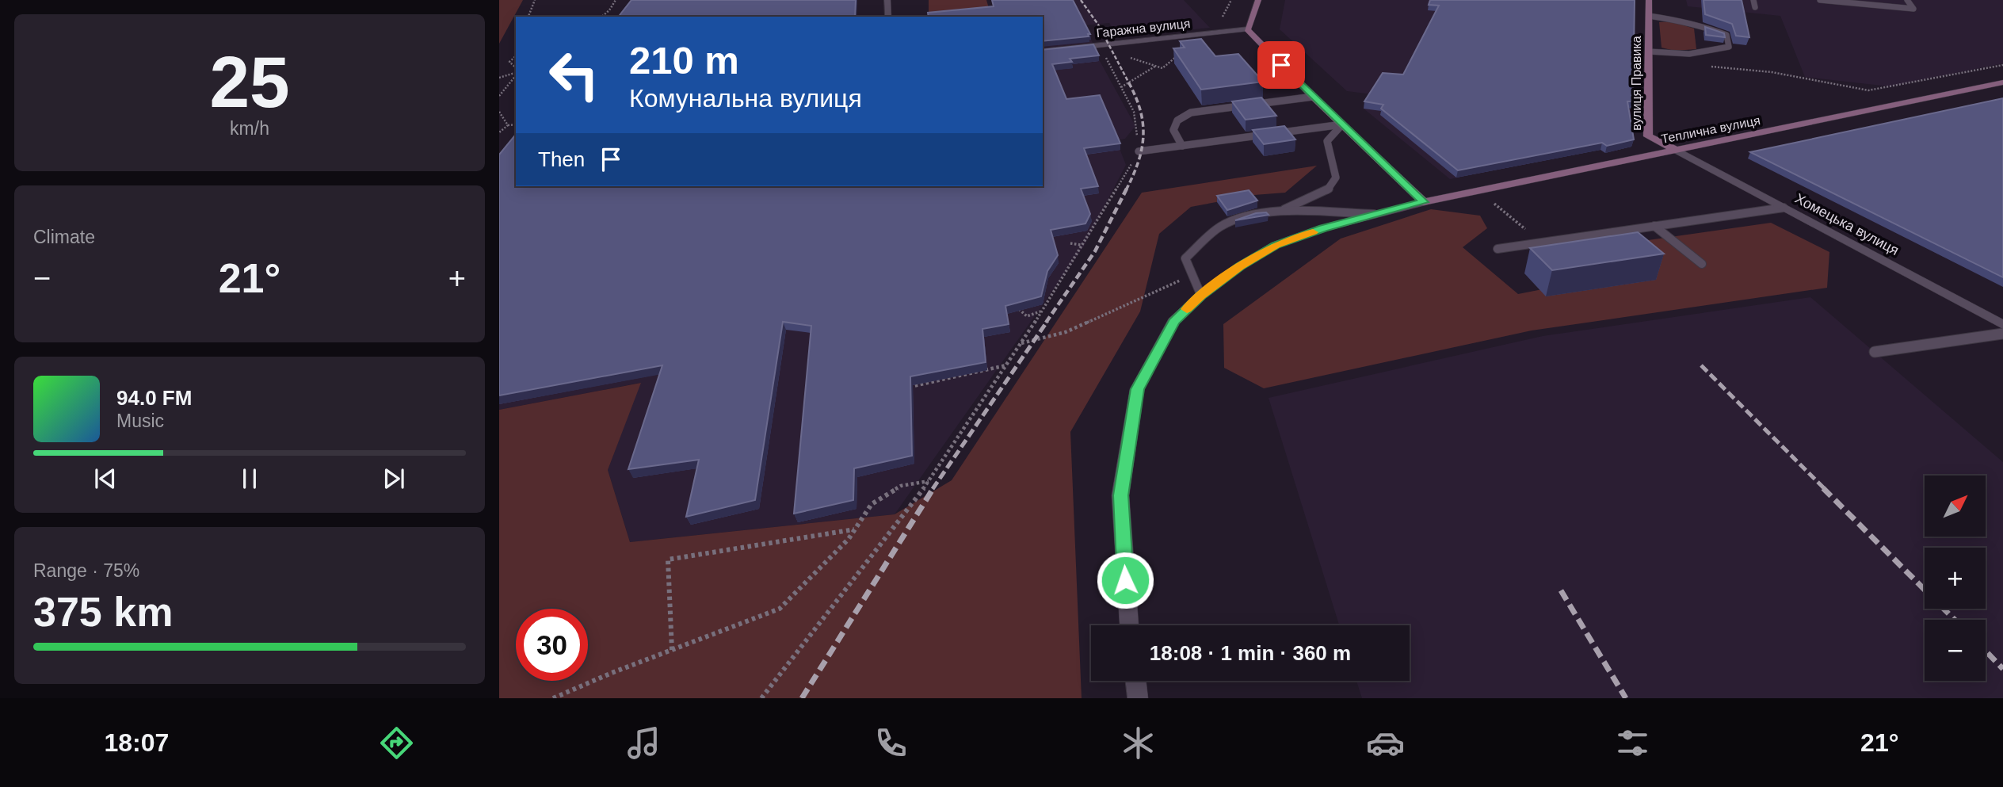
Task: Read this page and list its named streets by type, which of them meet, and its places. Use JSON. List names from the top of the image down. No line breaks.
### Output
{"streets":{"street":["Гаражна вулиця","вулиця Правика","Теплична вулиця","Хомецька вулиця"]},"crossings":[["вулиця Правика","Теплична вулиця"],["вулиця Правика","Хомецька вулиця"],["Теплична вулиця","Хомецька вулиця"]],"north":"top right","page":{"tile":[["25","km/h"],"Climate",["Range · 75%","375 km"]],"turn":["210 m","Комунальна вулиця"],"then":"Then","heat":["−","21°","+"],"song":["94.0 FM","Music"],"map_buttons":["+","−"],"limit":"30","trip":"18:08 · 1 min · 360 m","tabs":["18:07","21°"]}}
